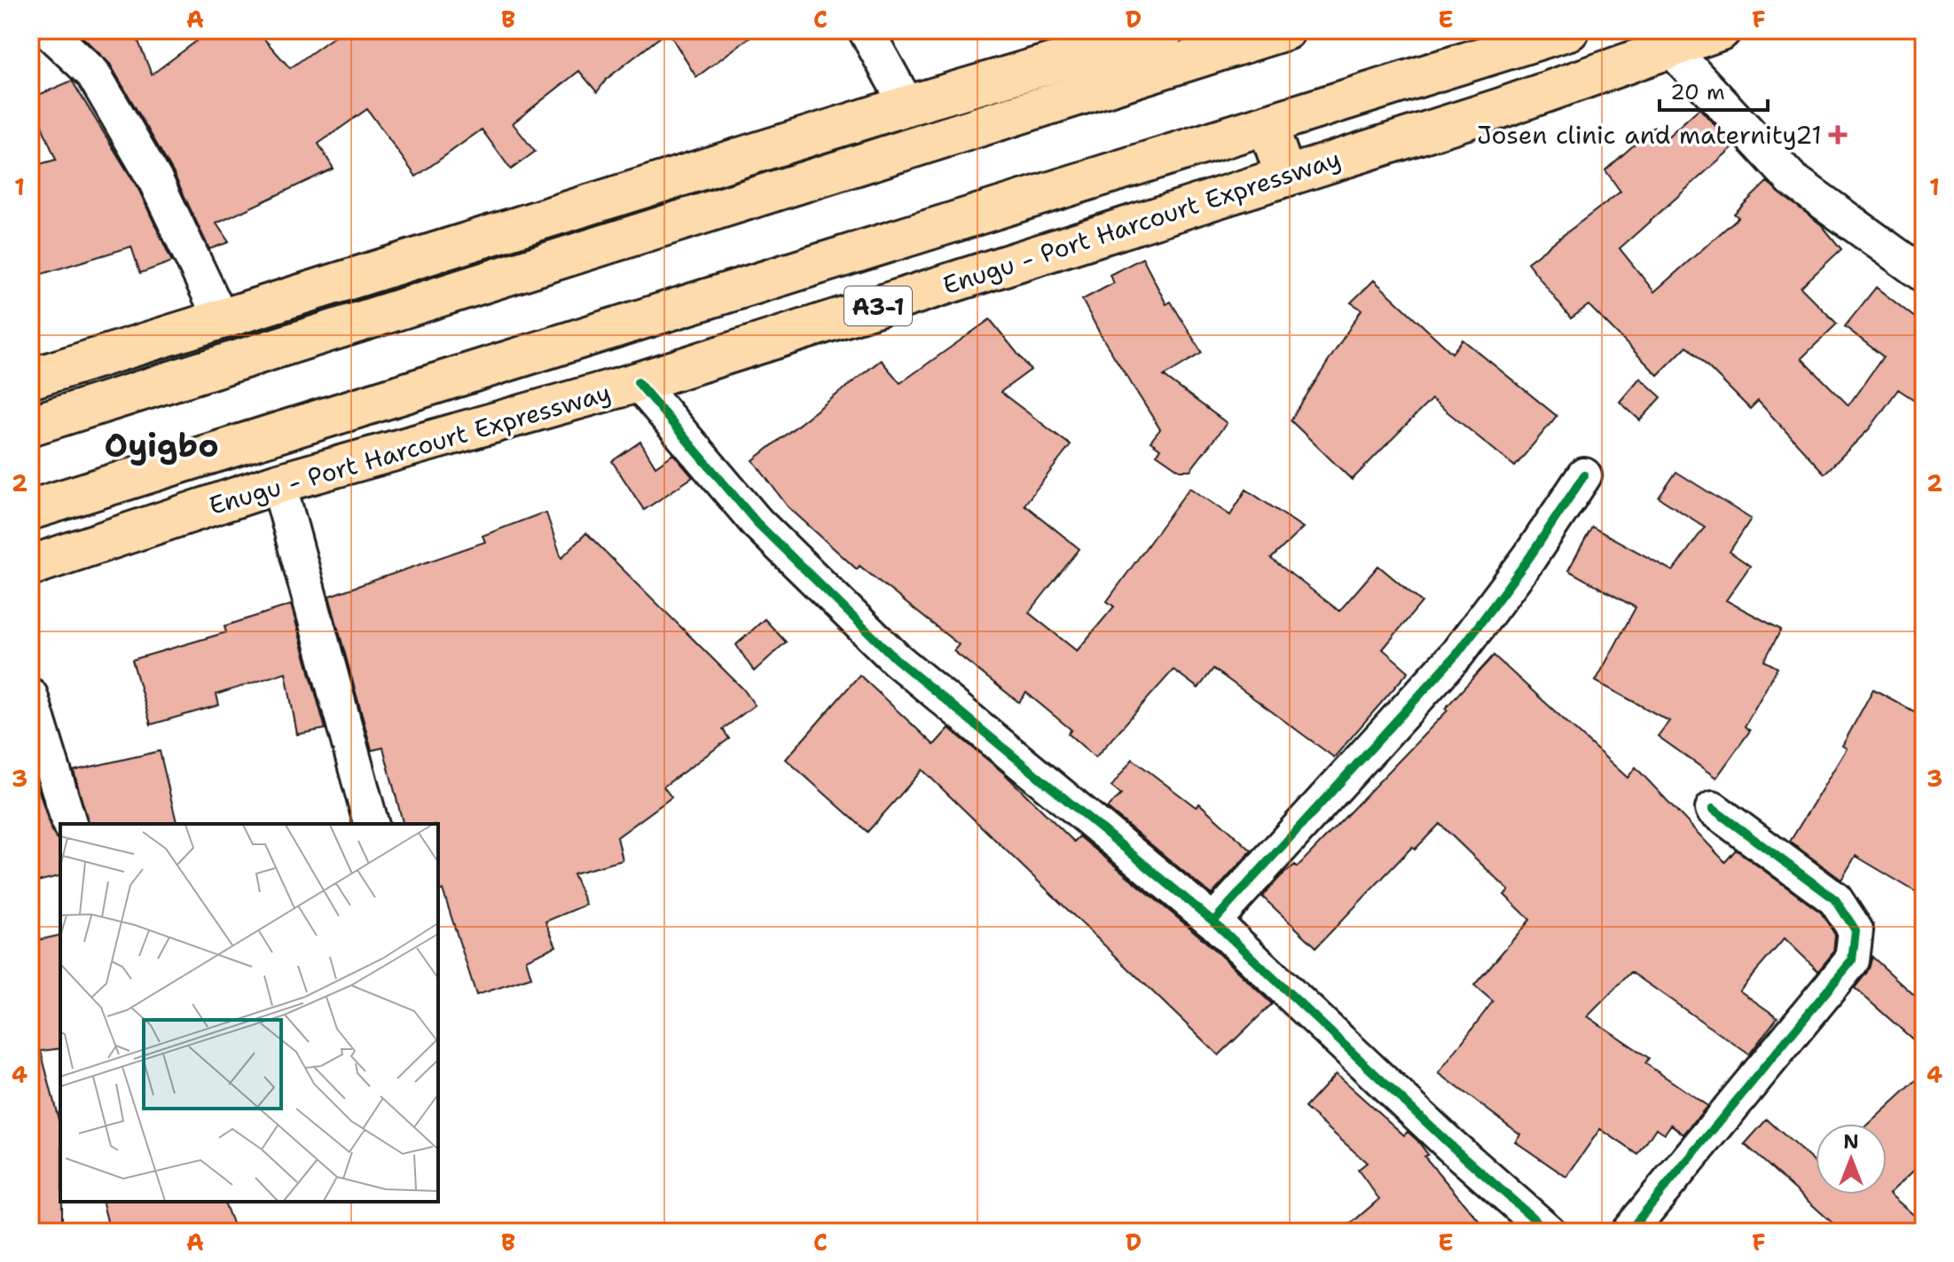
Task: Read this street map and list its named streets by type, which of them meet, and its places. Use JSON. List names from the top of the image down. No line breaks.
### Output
{"streets":{"main road":["Enugu - Port Harcourt Expressway","A3-1"]},"districts":["Oyigbo"],"places":{"health":["Josen clinic and maternity21"]},"scale_bar":"20 m","north":"top","grid":{"columns":["A","B","C","D","E","F"],"rows":["1","2","3","4"]}}
